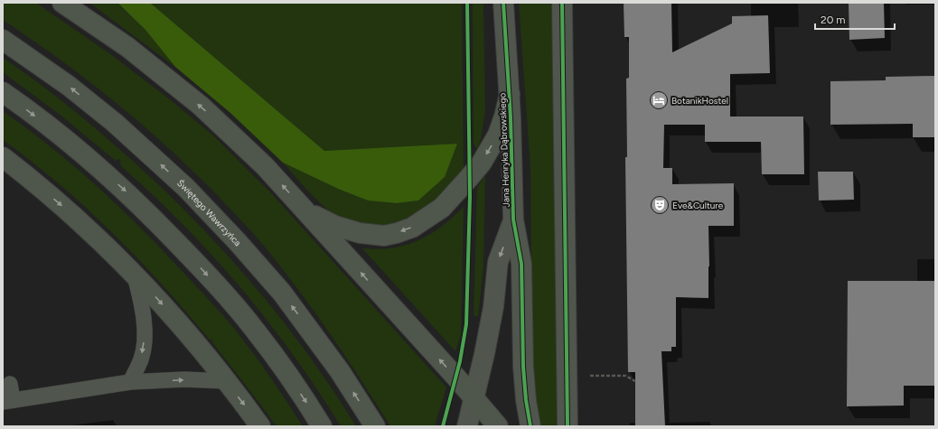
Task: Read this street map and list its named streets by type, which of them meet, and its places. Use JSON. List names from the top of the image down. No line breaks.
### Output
{"streets":{"main road":["Świętego Wawrzyńca"],"street":["Jana Henryka Dąbrowskiego"]},"places":{"hotel":["BotanikHostel"],"theatre":["Eve&Culture"]},"scale_bar":"20 m"}
